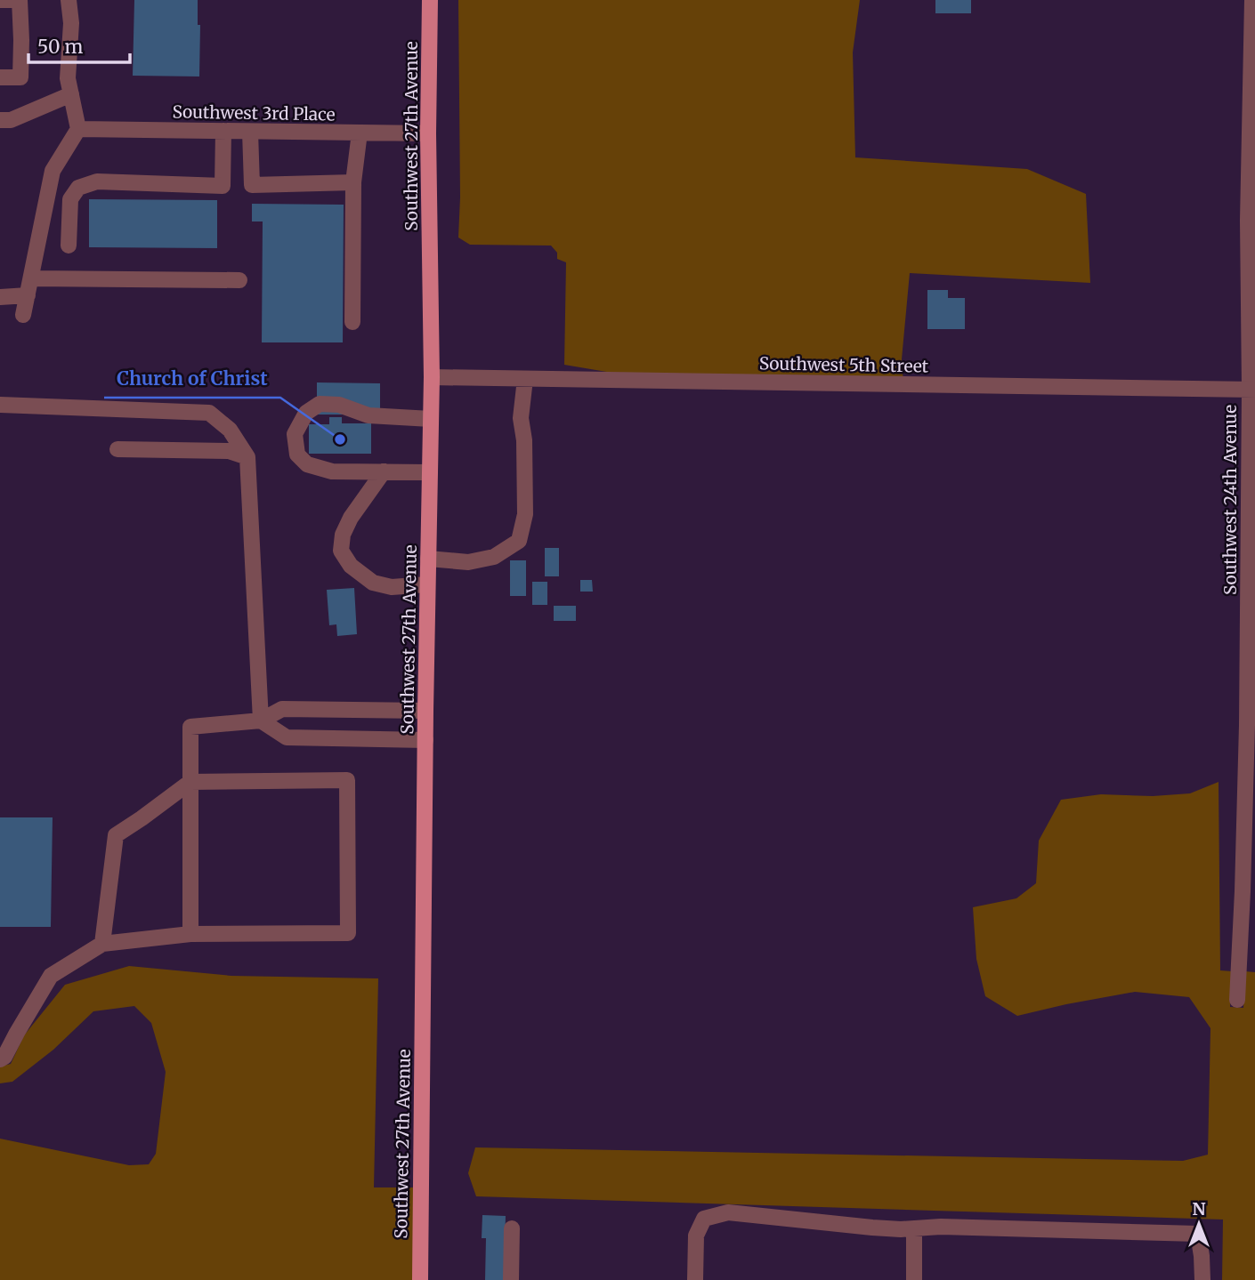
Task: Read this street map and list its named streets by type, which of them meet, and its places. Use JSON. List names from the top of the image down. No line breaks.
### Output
{"streets":{"main road":["Southwest 27th Avenue"],"street":["Southwest 3rd Place","Southwest 5th Street","Southwest 24th Avenue"]},"crossings":[["Southwest 3rd Place","Southwest 27th Avenue"],["Southwest 27th Avenue","Southwest 5th Street"],["Southwest 5th Street","Southwest 24th Avenue"]],"places":["Church of Christ"],"scale_bar":"50 m","north":"top"}
